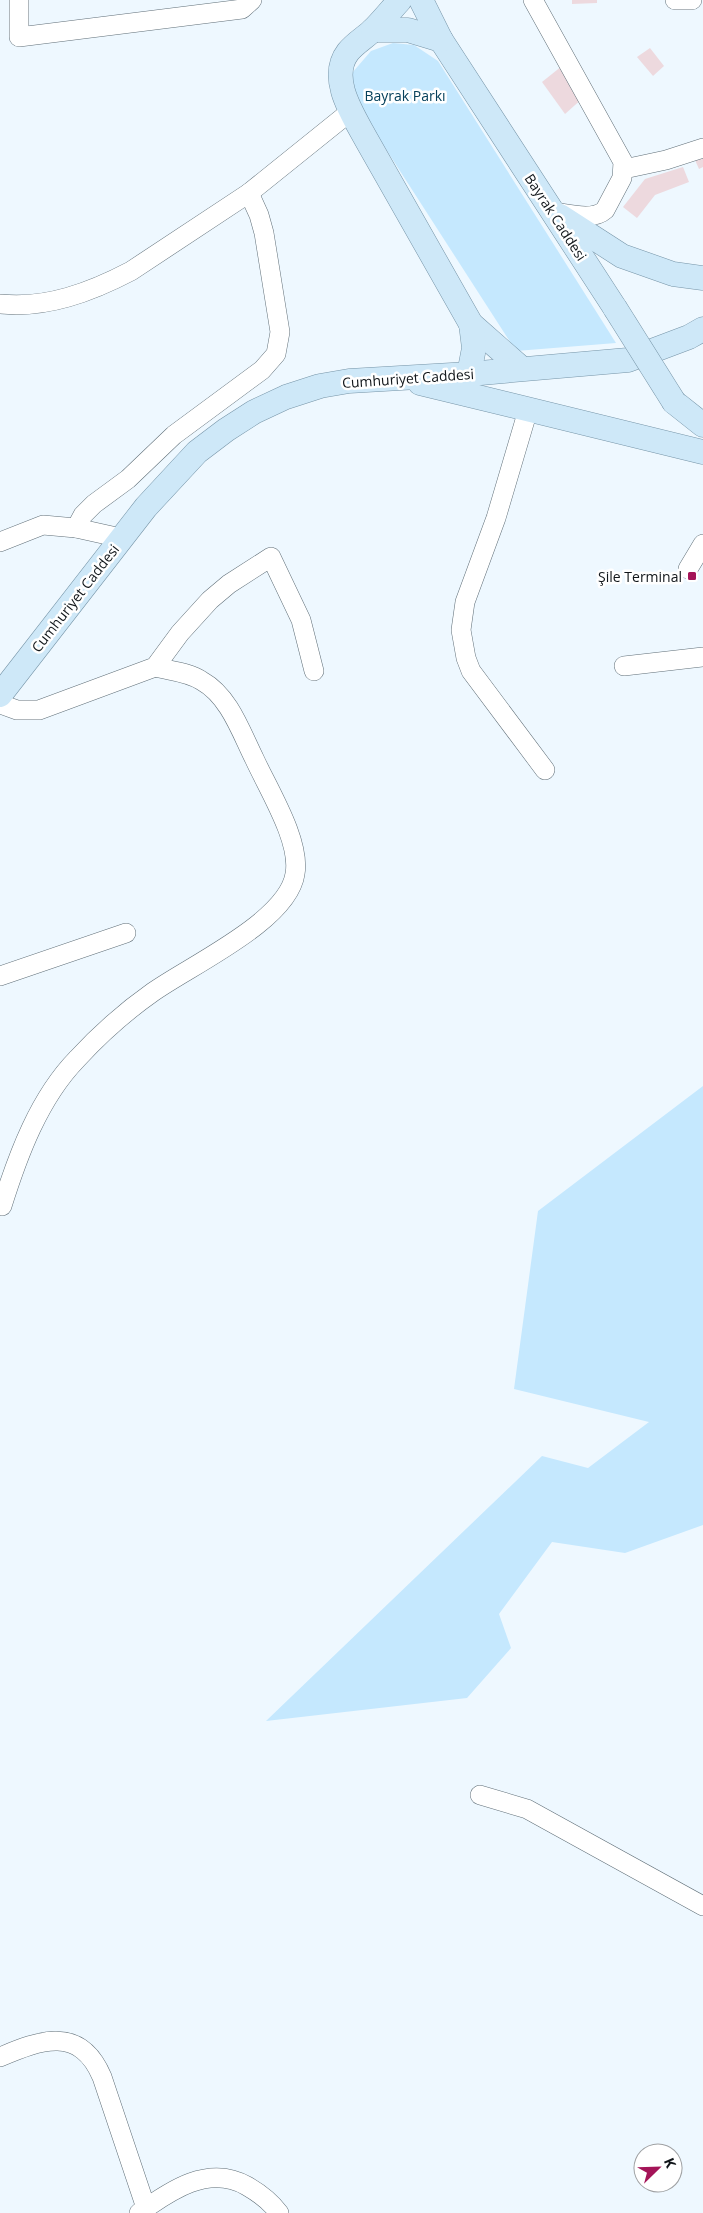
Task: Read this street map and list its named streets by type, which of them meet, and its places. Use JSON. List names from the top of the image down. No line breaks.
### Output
{"streets":{"main road":["Bayrak Caddesi","Cumhuriyet Caddesi"]},"parks":["Bayrak Parkı"],"places":{"transit":["Şile Terminal"]},"north":"top right"}
